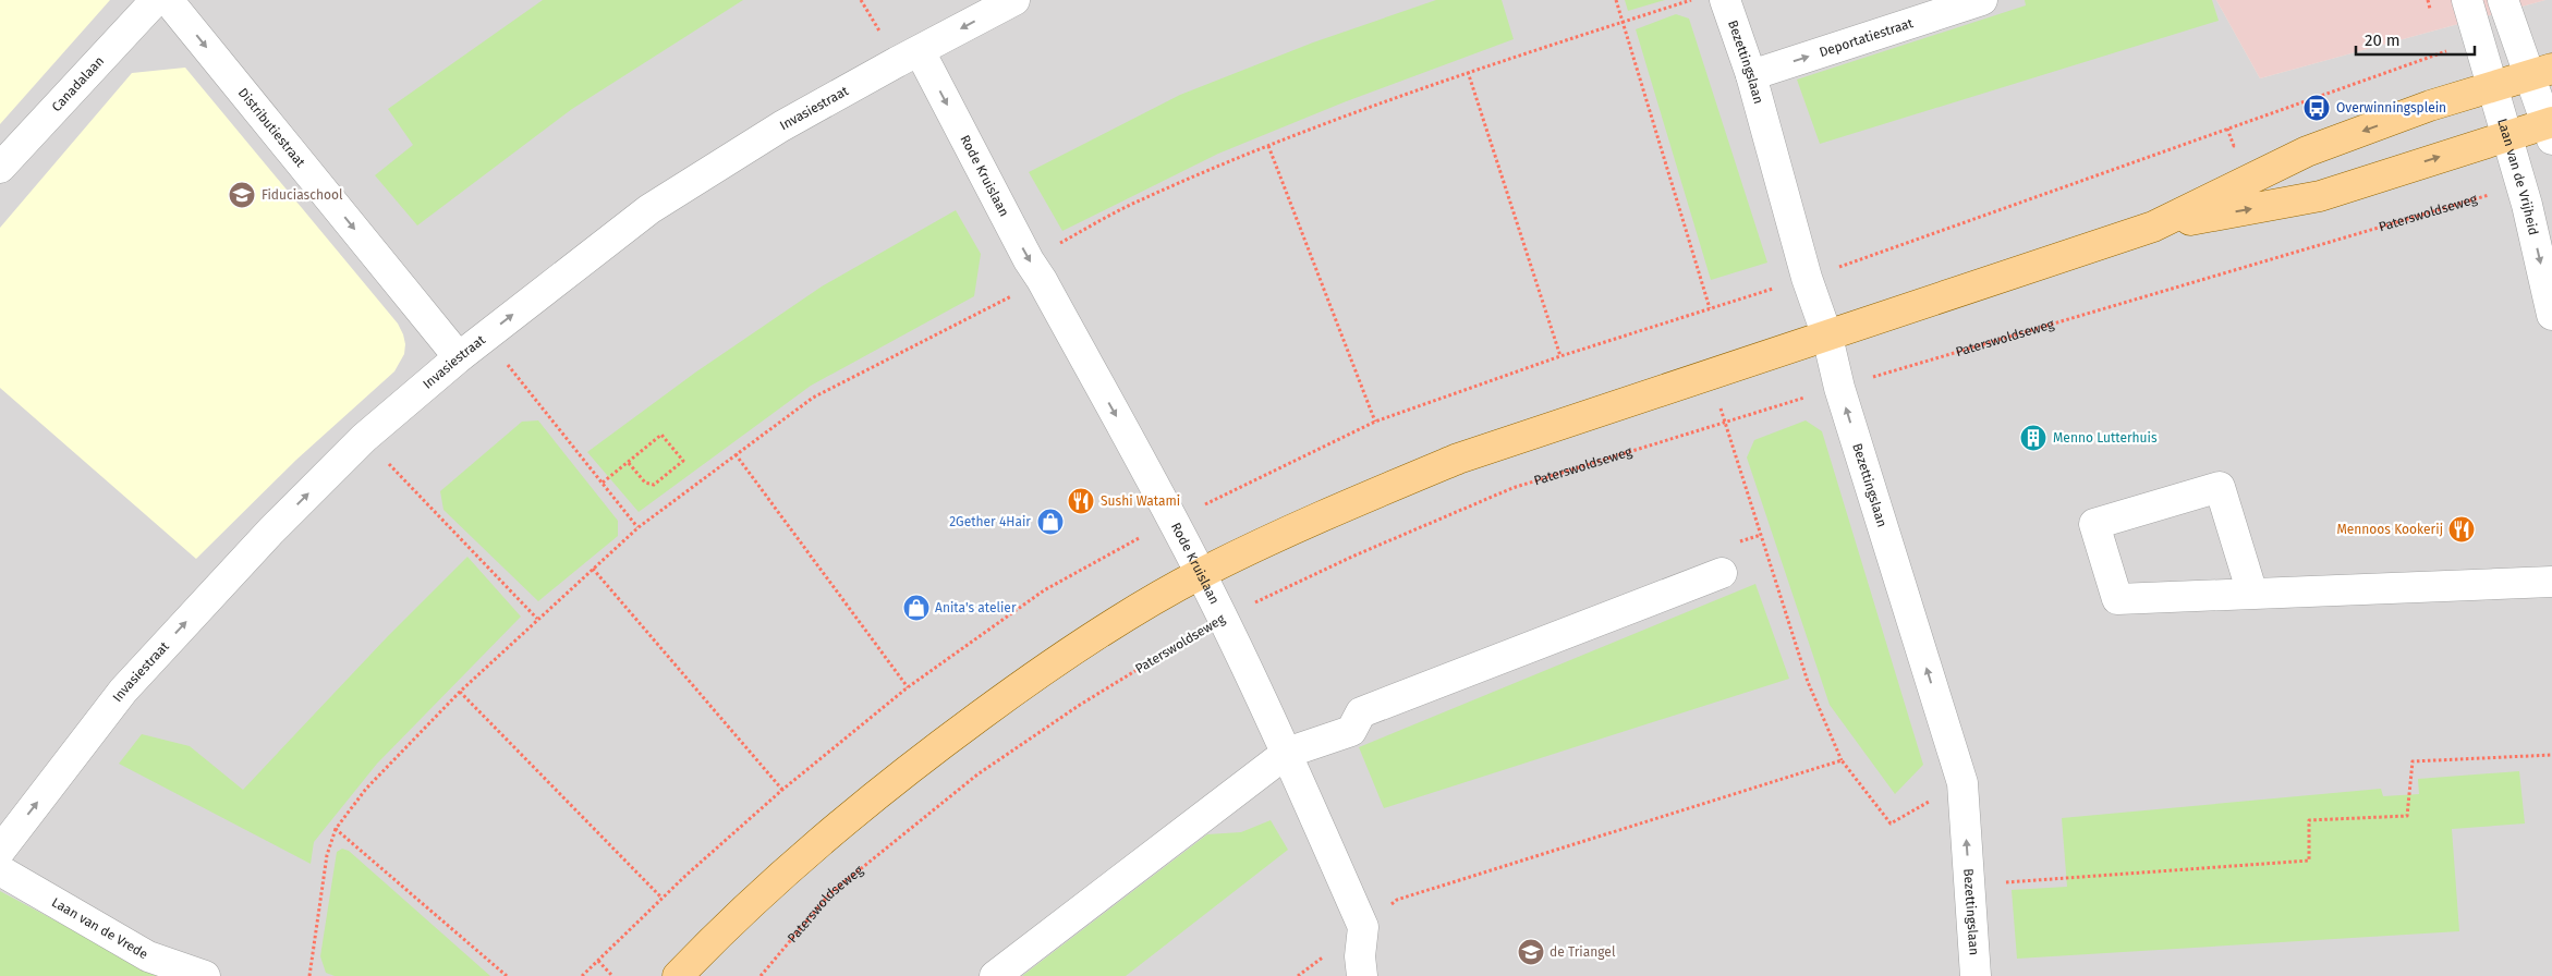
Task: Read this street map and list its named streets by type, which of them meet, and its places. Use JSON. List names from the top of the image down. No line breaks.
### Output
{"streets":{"street":["Deportatiestraat","Bezettingslaan","Canadalaan","Invasiestraat","Distributiestraat","Rode Kruislaan","Laan van de Vrijheid","Laan van de Vrede"],"path":["Paterswoldseweg"]},"crossings":[["Deportatiestraat","Bezettingslaan"],["Bezettingslaan","Paterswoldseweg"],["Invasiestraat","Distributiestraat"],["Invasiestraat","Rode Kruislaan"],["Rode Kruislaan","Paterswoldseweg"],["Laan van de Vrijheid","Paterswoldseweg"]],"one_way":["Deportatiestraat","Bezettingslaan","Invasiestraat","Distributiestraat","Rode Kruislaan","Laan van de Vrijheid"],"places":{"bus stop":["Overwinningsplein"],"school or university":["Fiduciaschool","de Triangel"],"building":["Menno Lutterhuis"],"restaurant":["Sushi Watami","Mennoos Kookerij"],"shop":["2Gether 4Hair","Anita's atelier"]},"scale_bar":"20 m"}
